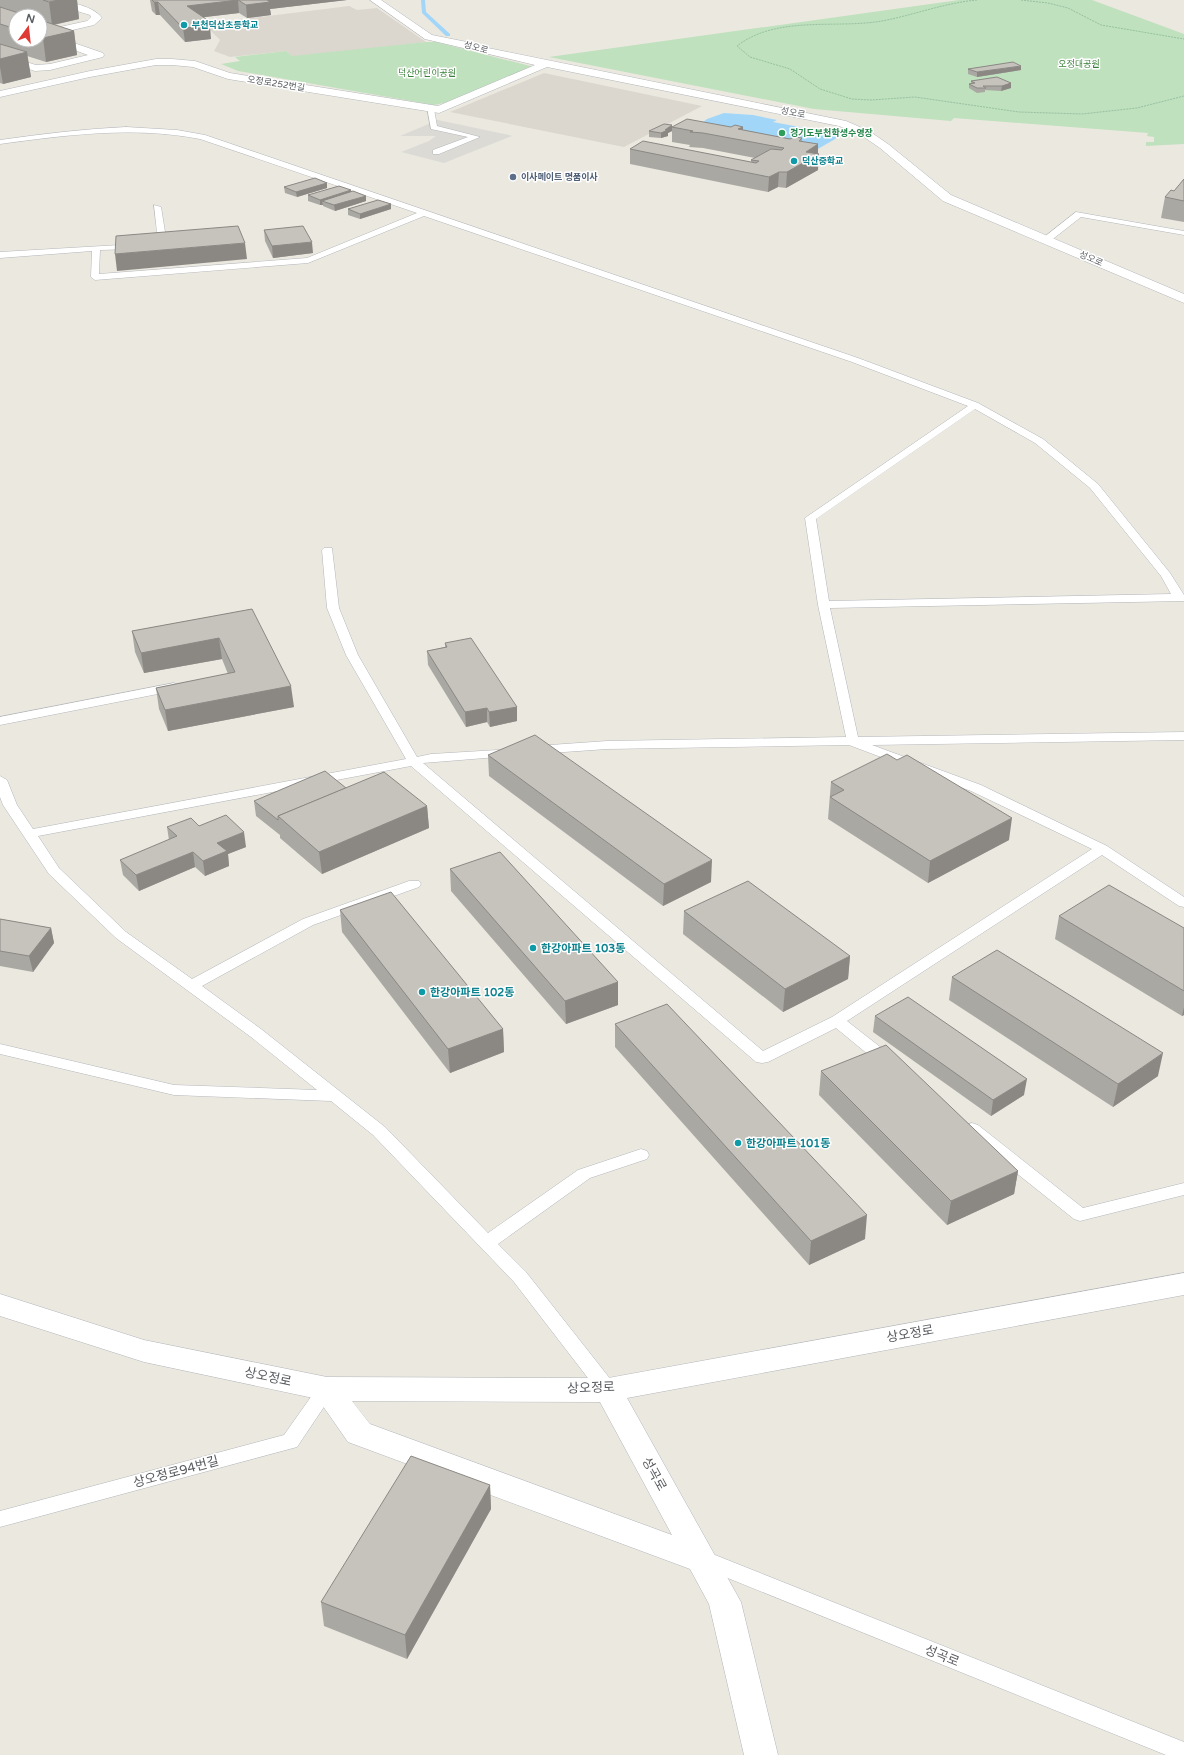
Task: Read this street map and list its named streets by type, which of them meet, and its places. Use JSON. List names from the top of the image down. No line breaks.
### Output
{"streets":{"street":["성오로","오정로252번길","상오정로","성곡로"],"lane":["상오정로94번길"]},"crossings":[["성오로","오정로252번길"],["상오정로","상오정로94번길"],["상오정로","성곡로"]],"parks":["오정대공원","덕산어린이공원"],"places":["부천덕산초등학교","경기도부천학생수영장","덕산중학교","이사메이트 명품이사","한강아파트 103동","한강아파트 102동","한강아파트 101동"],"north":"top"}
